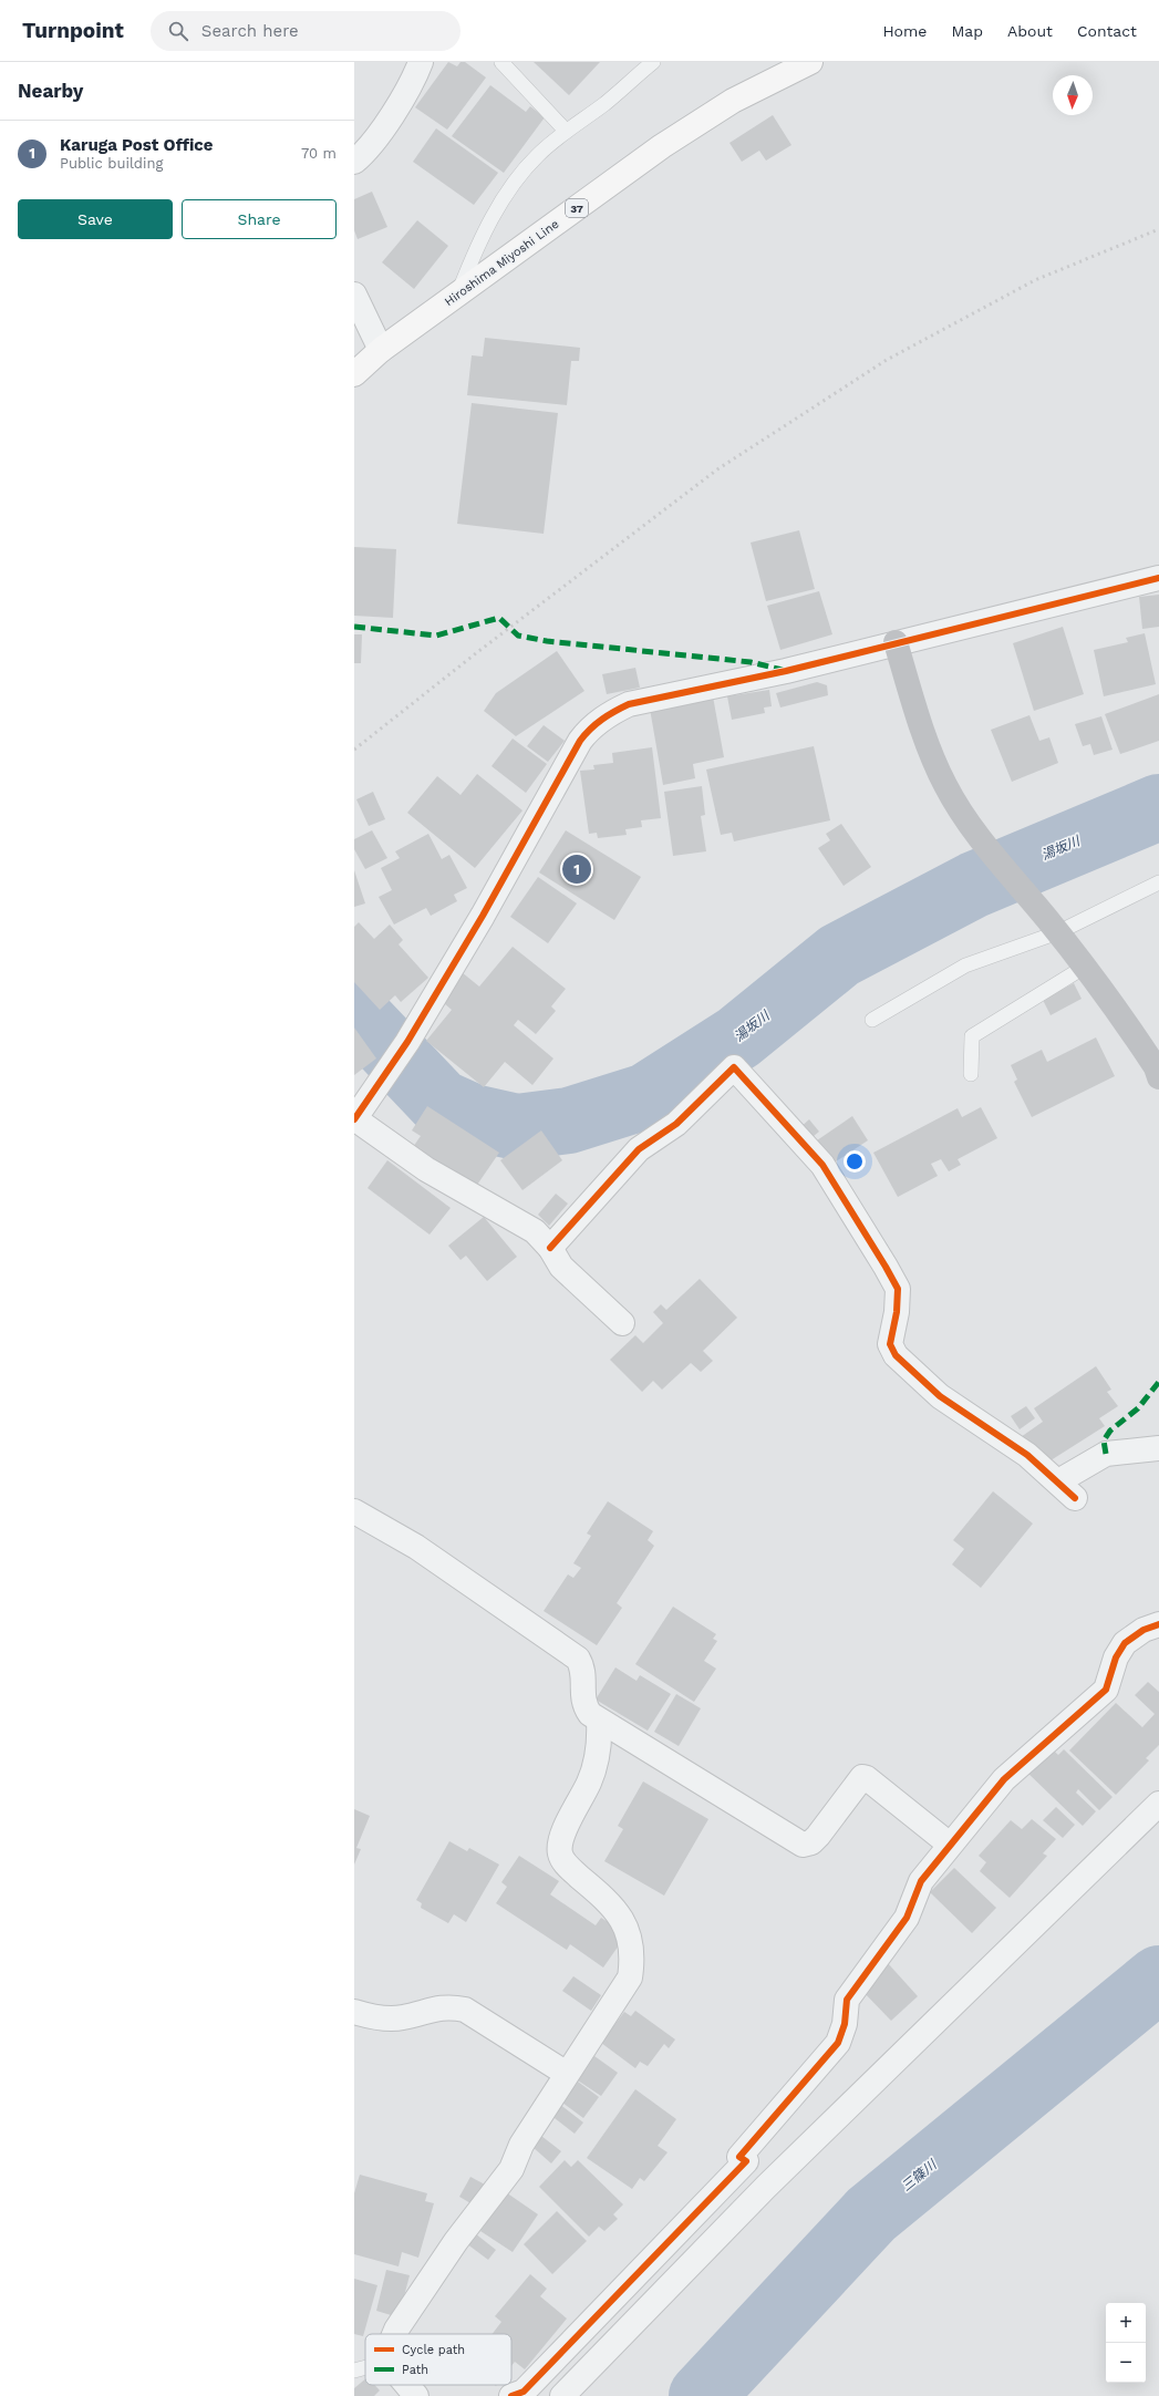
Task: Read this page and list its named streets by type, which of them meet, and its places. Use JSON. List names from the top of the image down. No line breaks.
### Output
{"streets":{"main road":["37","Hiroshima Miyoshi Line"]},"water":["湯坂川","三篠川"],"legend":["Cycle path","Path"],"north":"bottom","page":{"header":"Turnpoint","search":"Search here","nav":["Home","Map","About","Contact"],"heading":"Nearby","list":[{"mark":"1","name":"Karuga Post Office","note":"Public building","value":"70 m"}],"buttons":["Save","Share"],"pins":"1","map_buttons":["+","−"]}}
